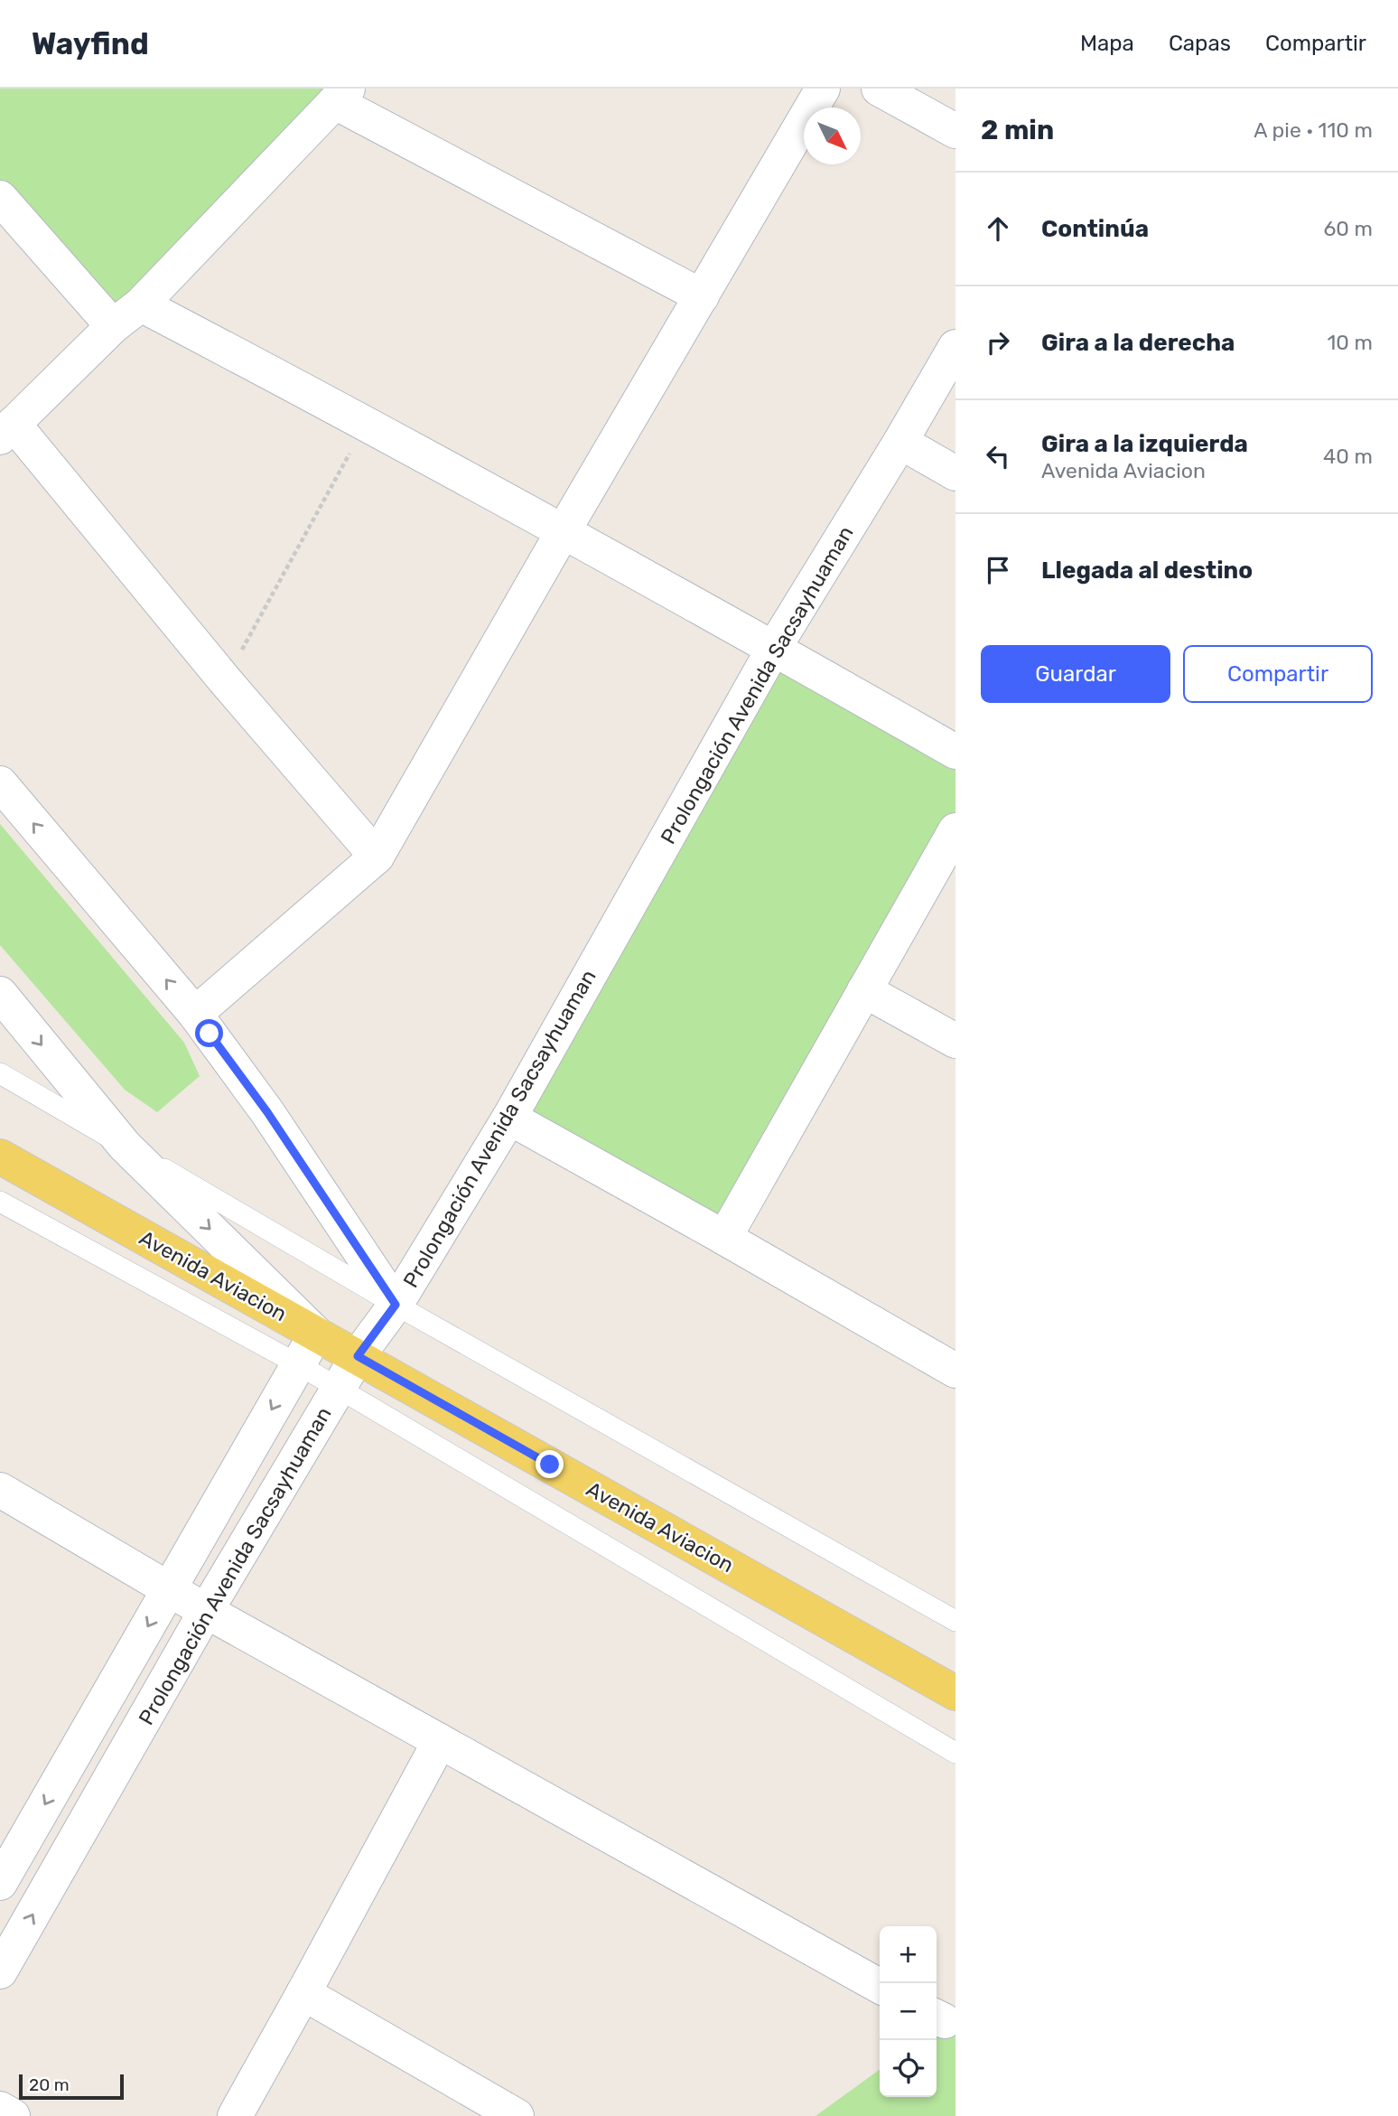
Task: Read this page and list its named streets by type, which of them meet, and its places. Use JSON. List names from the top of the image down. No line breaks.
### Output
{"streets":{"main road":["Avenida Aviacion"],"street":["Prolongación Avenida Sacsayhuaman"]},"crossings":[["Prolongación Avenida Sacsayhuaman","Avenida Aviacion"]],"scale_bar":"20 m","north":"bottom right","page":{"header":"Wayfind","nav":["Mapa","Capas","Compartir"],"heading":["2 min","A pie · 110 m"],"list":[["Continúa","60 m"],["Gira a la derecha","10 m"],["Gira a la izquierda","Avenida Aviacion","40 m"],"Llegada al destino"],"buttons":["Guardar","Compartir"],"map_buttons":["+","−"],"scale":"20 m"}}
